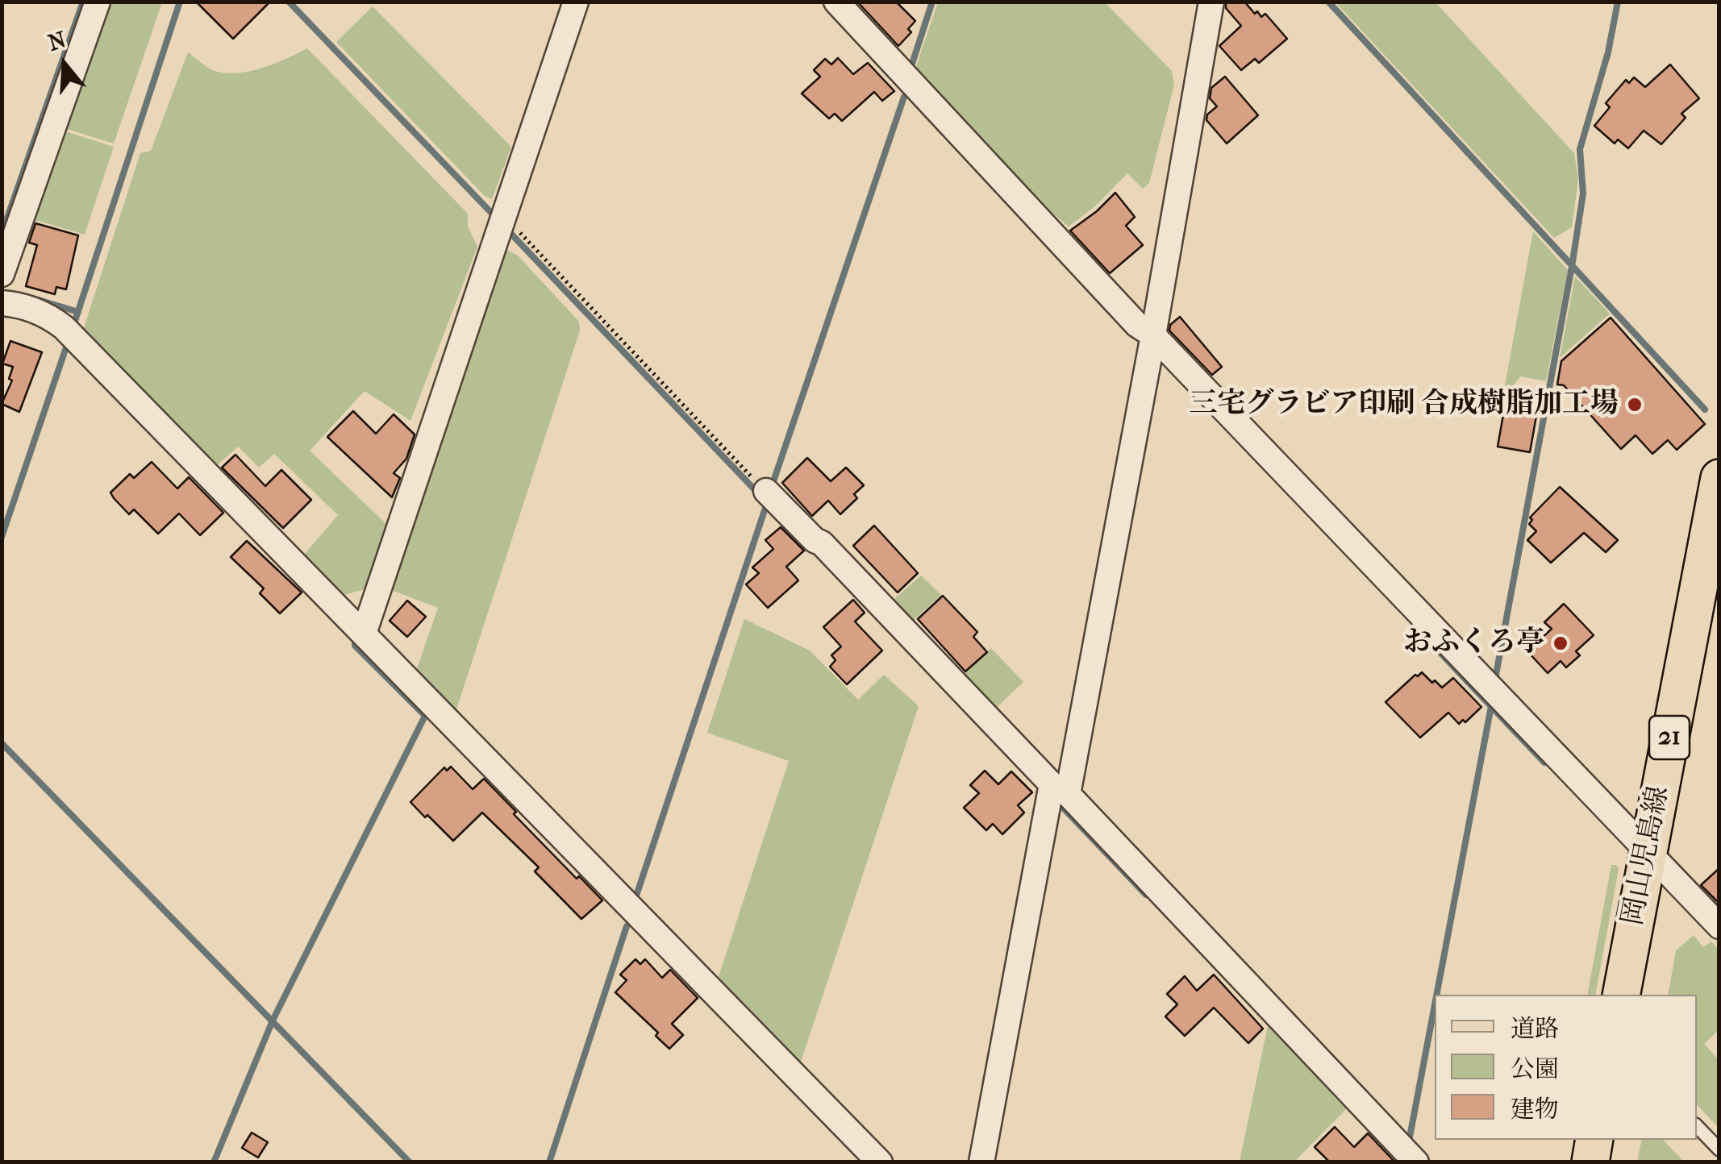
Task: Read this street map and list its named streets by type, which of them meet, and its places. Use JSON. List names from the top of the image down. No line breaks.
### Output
{"streets":{"main road":["21","岡山児島線"]},"places":["三宅グラビア印刷 合成樹脂加工場","おふくろ亭"],"legend":["道路","公園","建物"],"north":"top"}
